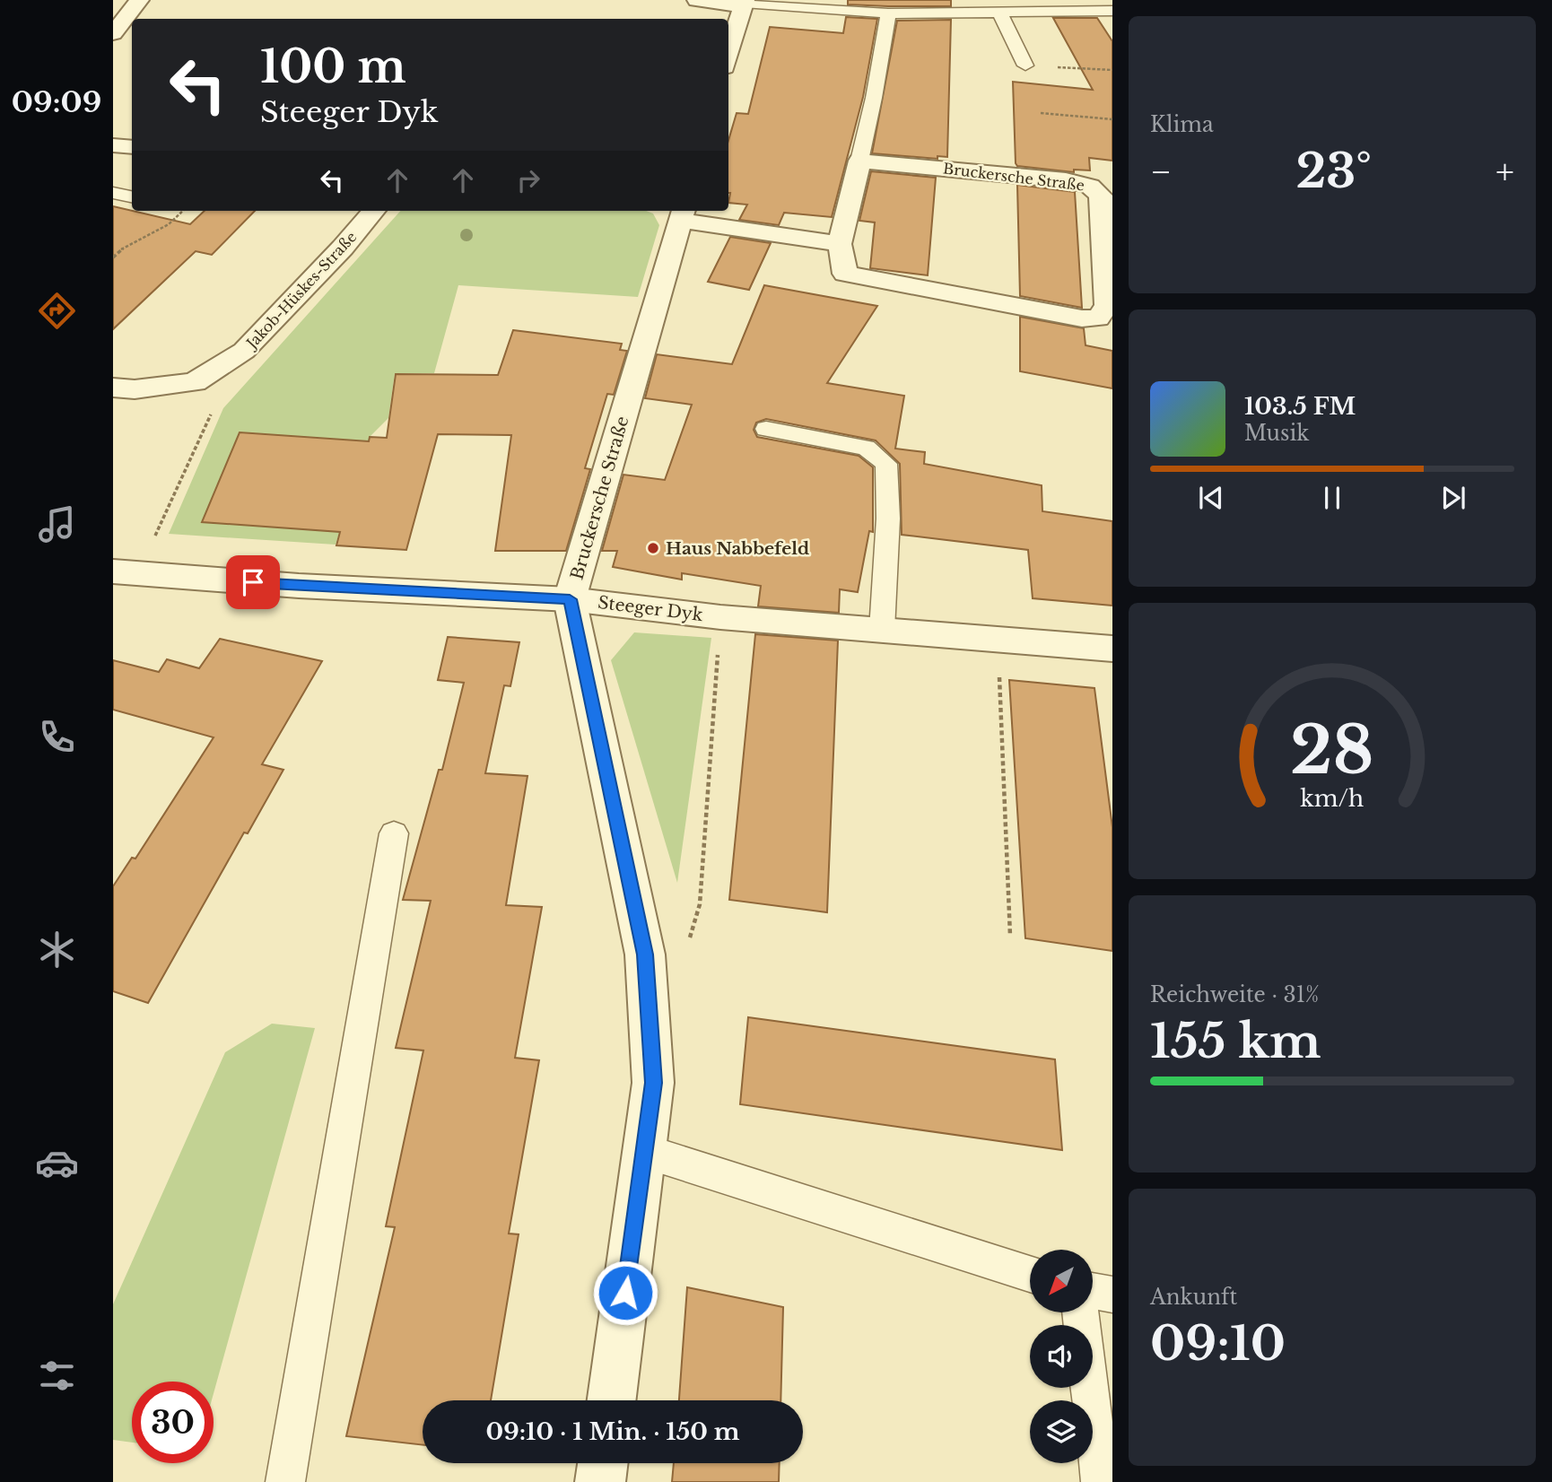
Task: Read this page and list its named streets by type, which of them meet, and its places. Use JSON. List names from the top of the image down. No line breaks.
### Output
{"streets":{"street":["Bruckersche Straße","Jakob-Hüskes-Straße","Steeger Dyk"]},"crossings":[["Bruckersche Straße","Steeger Dyk"]],"places":["Haus Nabbefeld"],"north":"bottom left","page":{"tabs":"09:09","tile":["Klima",["Reichweite · 31%","155 km"],["Ankunft","09:10"]],"turn":["100 m","Steeger Dyk"],"heat":["−","23°","+"],"song":["103.5 FM","Musik"],"limit":"30","trip":"09:10 · 1 Min. · 150 m","gauge":["28","km/h"]}}
